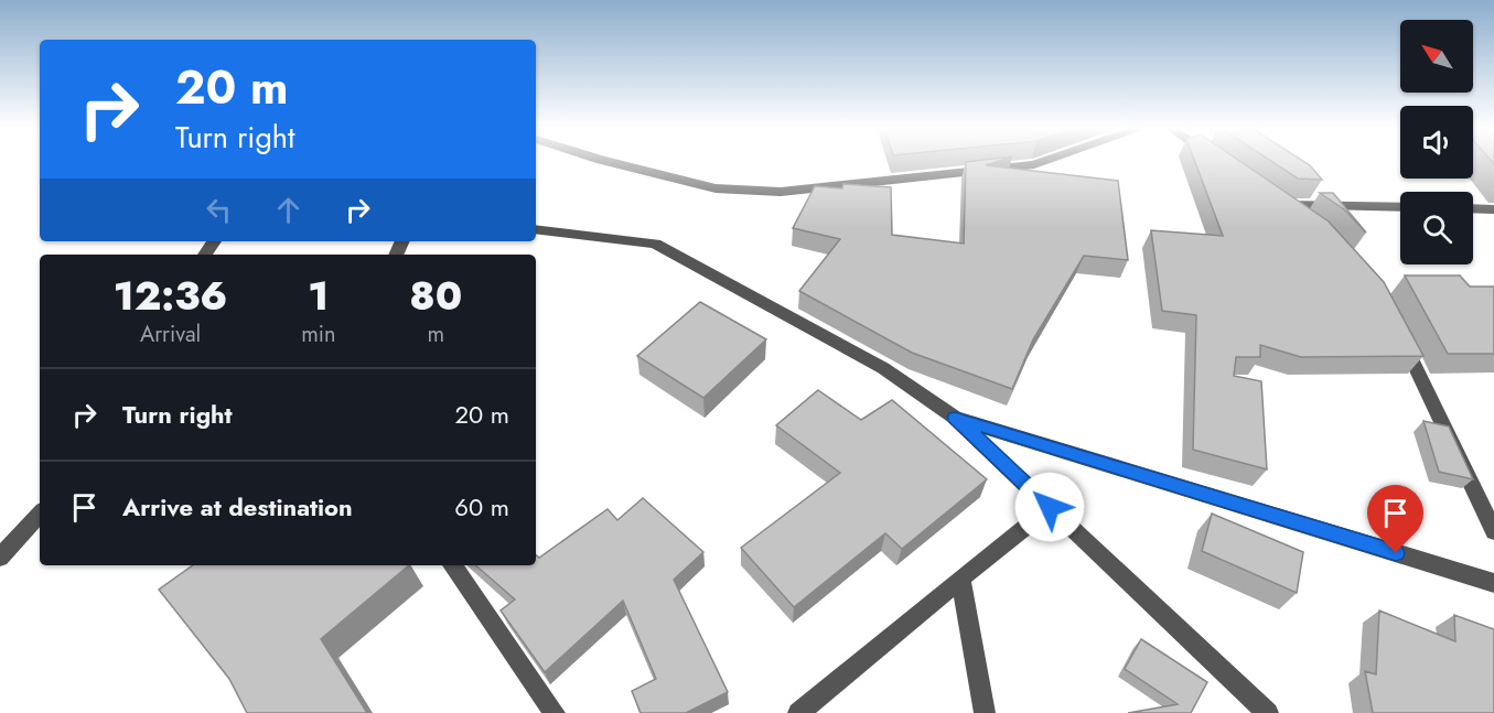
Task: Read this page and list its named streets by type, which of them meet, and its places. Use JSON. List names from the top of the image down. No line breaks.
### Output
{"north":"top left","page":{"turn":["20 m","Turn right"],"eta":["12:36","Arrival","1","min","80","m"],"list":[{"name":"Turn right","value":"20 m"},{"name":"Arrive at destination","value":"60 m"}]}}
